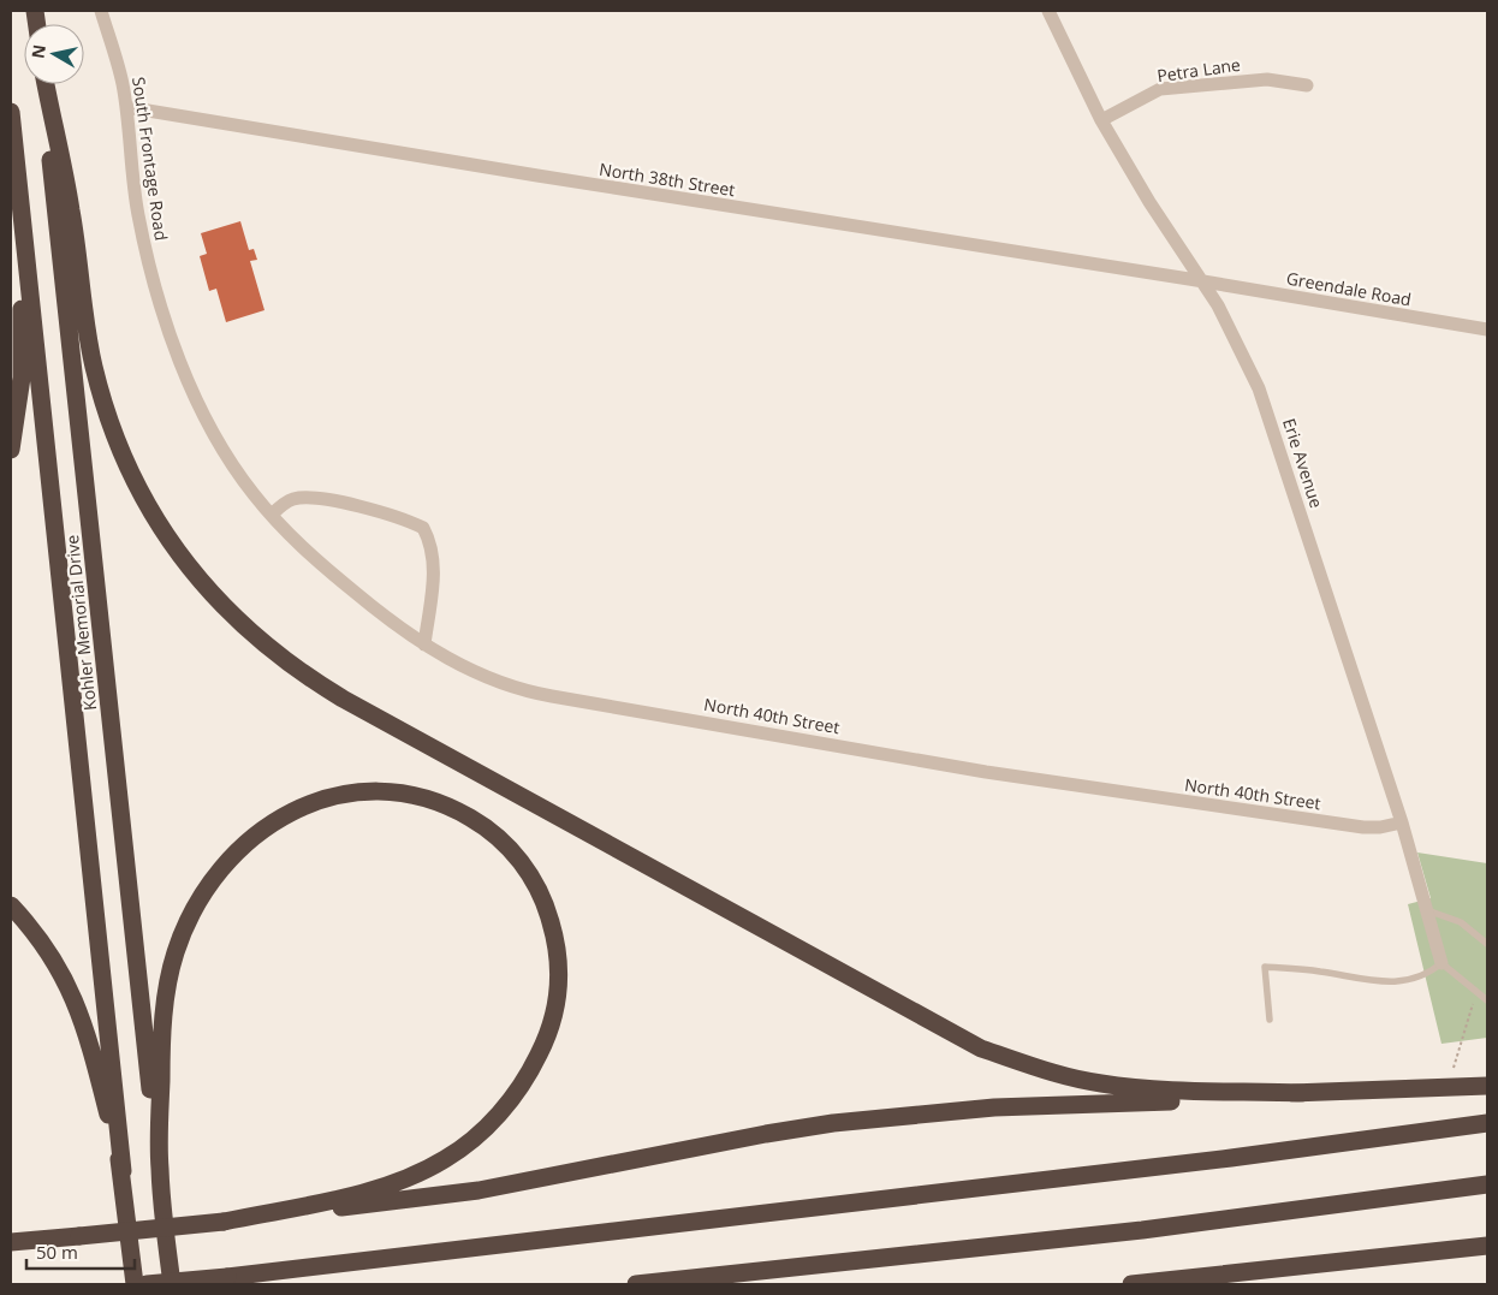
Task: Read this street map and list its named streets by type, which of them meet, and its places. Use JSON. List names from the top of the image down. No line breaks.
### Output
{"streets":{"highway":["Kohler Memorial Drive"],"street":["Petra Lane","South Frontage Road","North 38th Street","Greendale Road","Erie Avenue","North 40th Street"]},"crossings":[["Petra Lane","Erie Avenue"],["South Frontage Road","North 38th Street"],["South Frontage Road","North 40th Street"],["North 38th Street","Greendale Road"],["North 38th Street","Erie Avenue"],["Greendale Road","Erie Avenue"],["Erie Avenue","North 40th Street"]],"scale_bar":"50 m","north":"left"}
